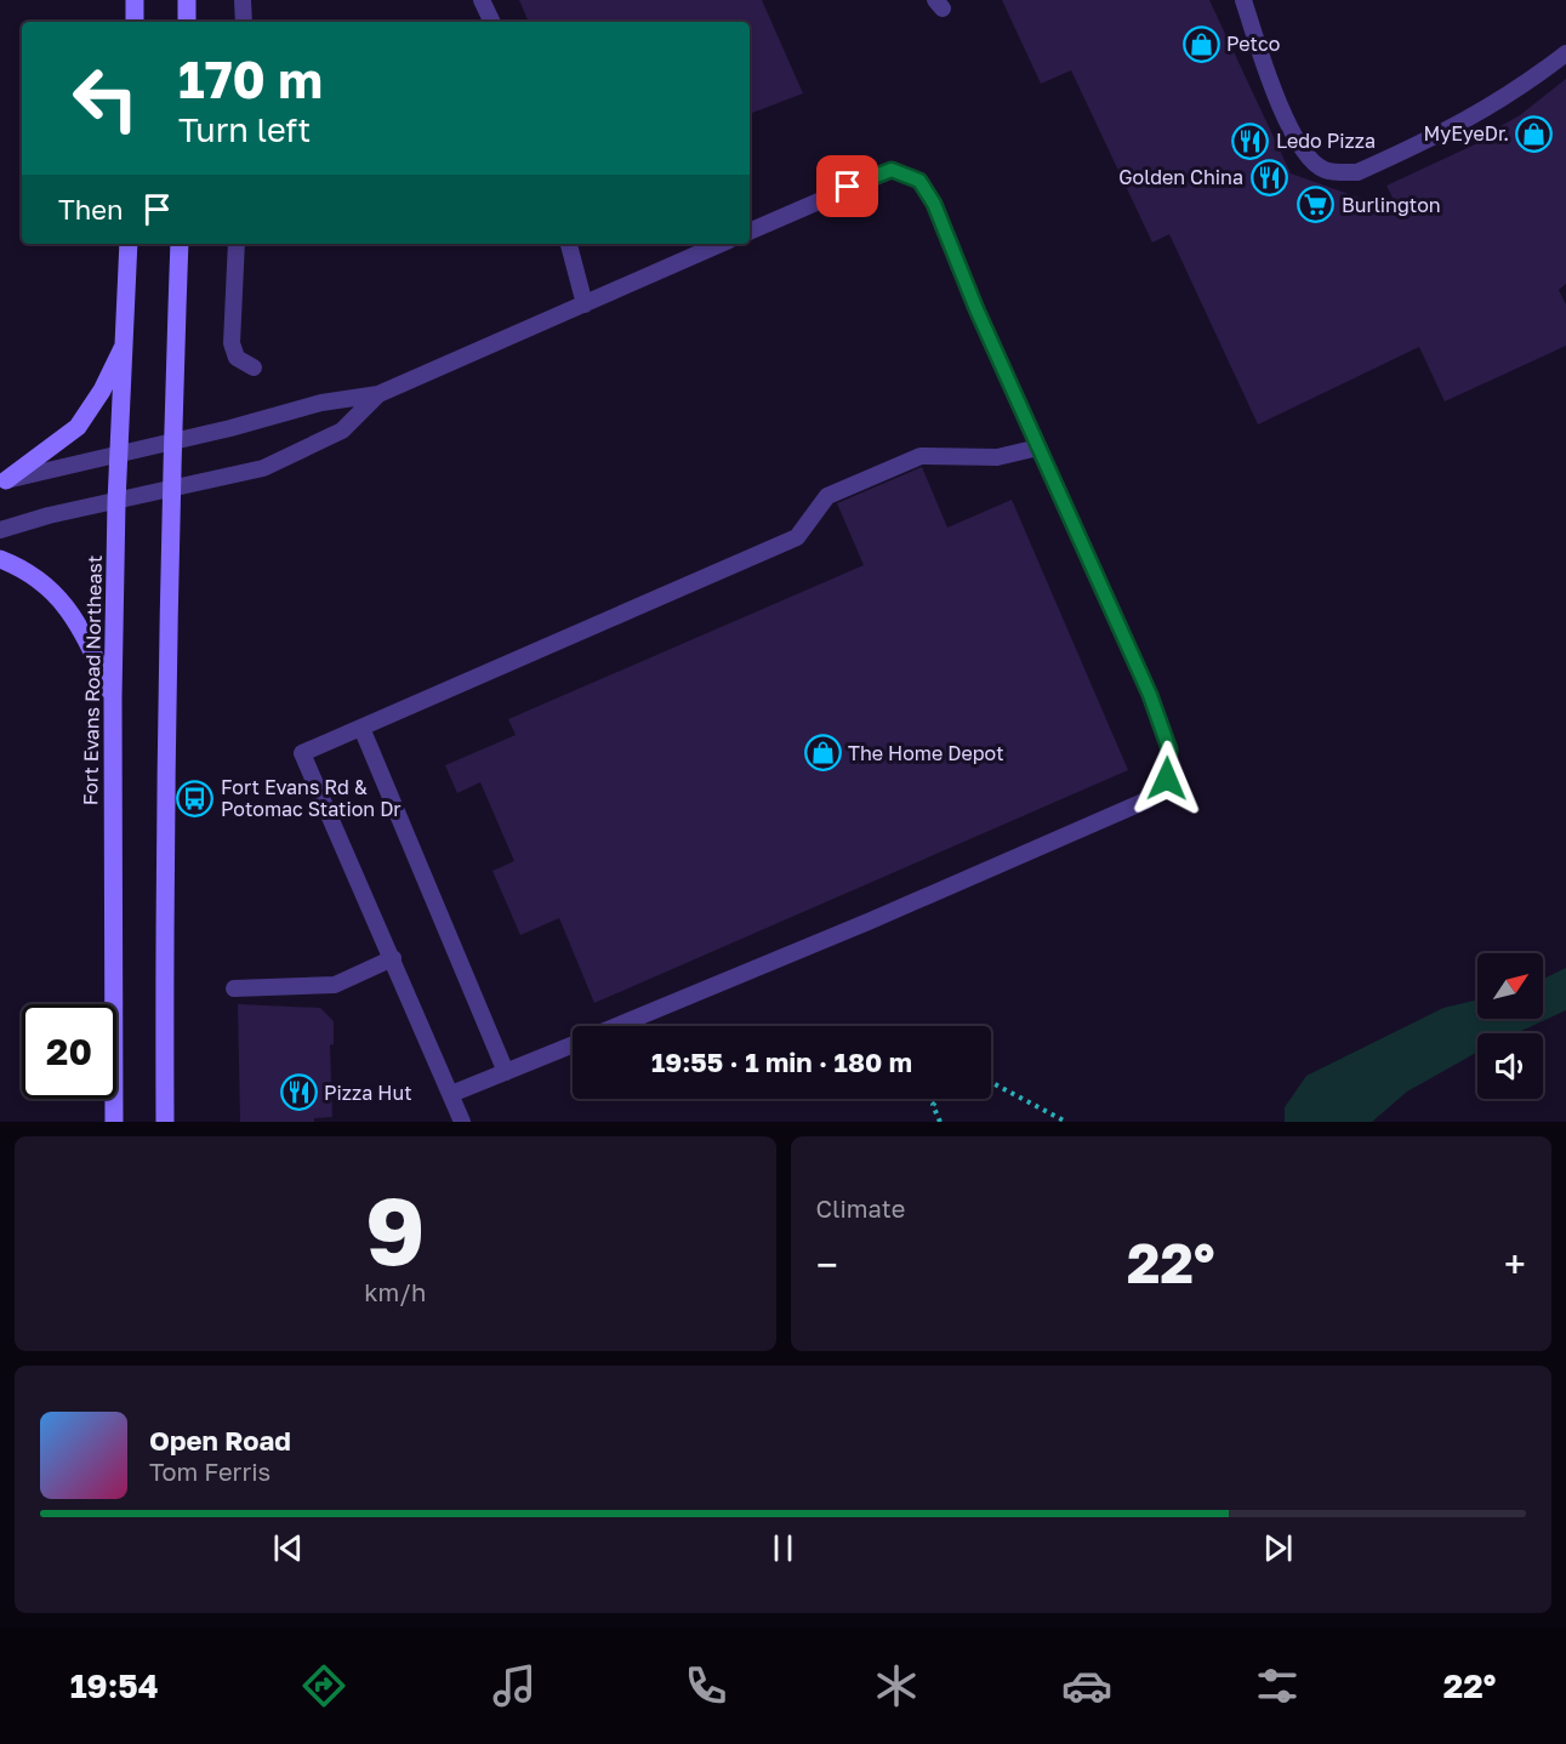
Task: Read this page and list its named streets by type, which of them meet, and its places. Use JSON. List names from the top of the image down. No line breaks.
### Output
{"streets":{"main road":["Fort Evans Road Northeast"]},"places":{"shop":["Petco","MyEyeDr.","The Home Depot"],"restaurant":["Ledo Pizza","Golden China","Pizza Hut"],"supermarket":["Burlington"],"bus stop":["Fort Evans Rd & Potomac Station Dr"]},"north":"top right","page":{"turn":["170 m","Turn left"],"then":"Then","limit":"20","trip":"19:55 · 1 min · 180 m","tile":[["9","km/h"],"Climate"],"heat":["−","22°","+"],"song":["Open Road","Tom Ferris"],"tabs":["19:54","22°"]}}
